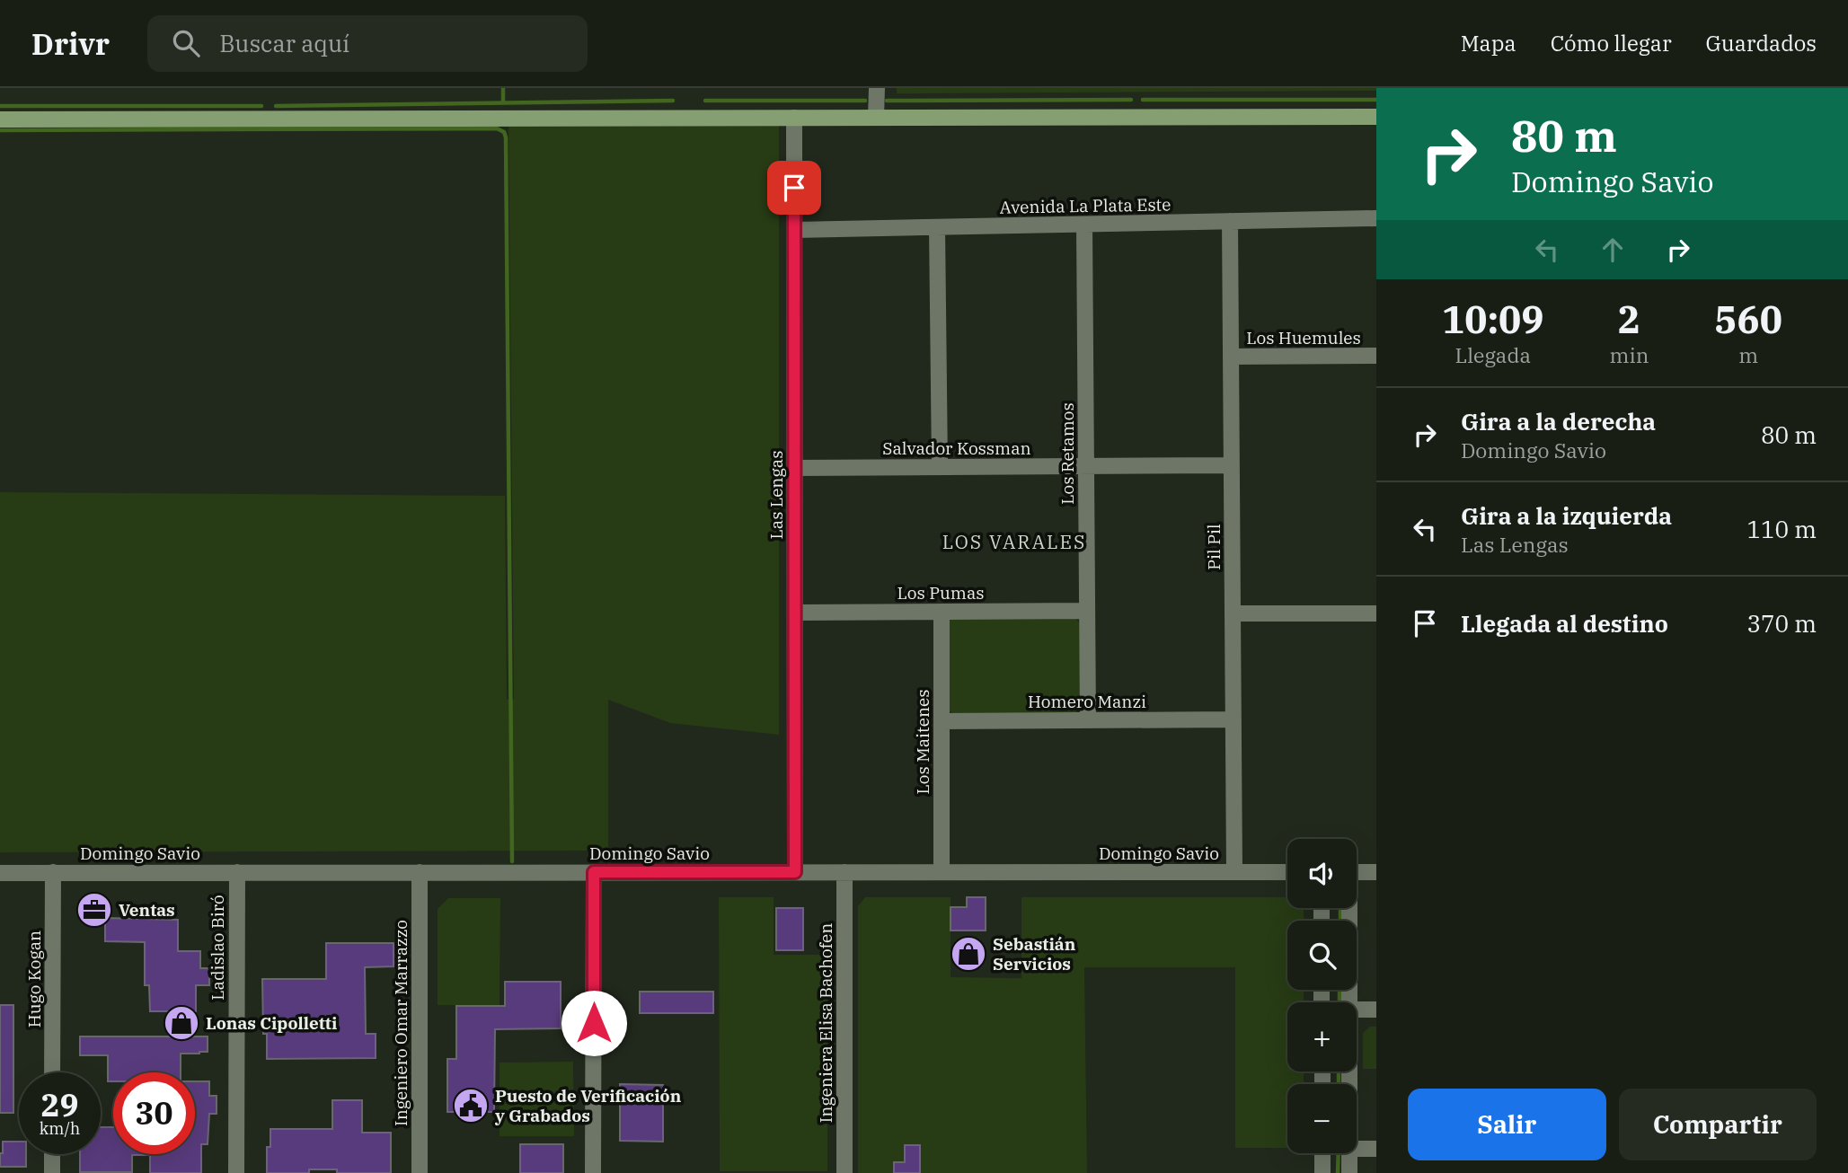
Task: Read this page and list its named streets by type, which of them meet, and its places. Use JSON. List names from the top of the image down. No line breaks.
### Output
{"streets":{"street":["Avenida La Plata Este","Los Huemules","Salvador Kossman","Los Retamos","Las Lengas","Pil Pil","Los Pumas","Homero Manzi","Los Maitenes","Domingo Savio","Ladislao Biró","Hugo Kogan","Ingeniero Omar Marrazzo","Ingeniera Elisa Bachofen"]},"crossings":[["Avenida La Plata Este","Los Retamos"],["Avenida La Plata Este","Las Lengas"],["Avenida La Plata Este","Pil Pil"],["Los Huemules","Pil Pil"],["Salvador Kossman","Los Retamos"],["Salvador Kossman","Las Lengas"],["Salvador Kossman","Pil Pil"],["Los Retamos","Los Pumas"],["Los Retamos","Homero Manzi"],["Las Lengas","Los Pumas"],["Las Lengas","Domingo Savio"],["Pil Pil","Homero Manzi"],["Pil Pil","Domingo Savio"],["Los Pumas","Los Maitenes"],["Homero Manzi","Los Maitenes"],["Los Maitenes","Domingo Savio"],["Domingo Savio","Ladislao Biró"],["Domingo Savio","Hugo Kogan"],["Domingo Savio","Ingeniero Omar Marrazzo"],["Domingo Savio","Ingeniera Elisa Bachofen"]],"districts":["LOS VARALES"],"places":{"office":["Ventas"],"shop":["Sebastián Servicios","Lonas Cipolletti"],"public building":["Puesto de Verificación y Grabados"]},"page":{"header":"Drivr","search":"Buscar aquí","nav":["Mapa","Cómo llegar","Guardados"],"turn":["80 m","Domingo Savio"],"eta":["10:09","Llegada","2","min","560","m"],"list":[{"name":"Gira a la derecha","note":"Domingo Savio","value":"80 m"},{"name":"Gira a la izquierda","note":"Las Lengas","value":"110 m"},{"name":"Llegada al destino","value":"370 m"}],"map_buttons":["+","−"],"speed":"29 km/h","limit":"30","buttons":["Salir","Compartir"]}}
